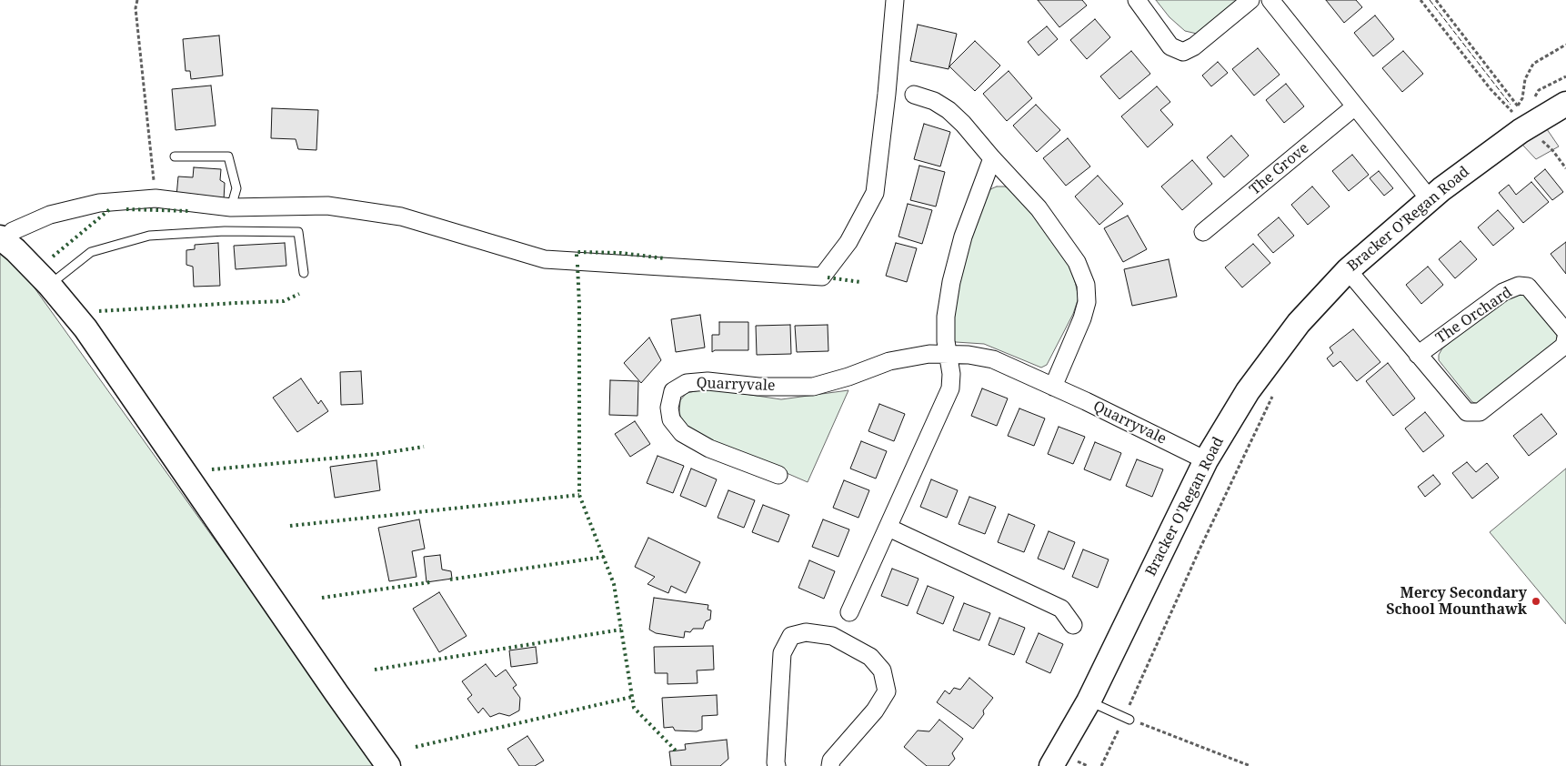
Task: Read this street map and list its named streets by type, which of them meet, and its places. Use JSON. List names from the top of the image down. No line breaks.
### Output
{"streets":{"main road":["Bracker O'Regan Road"],"street":["The Grove","The Orchard","Quarryvale"]},"crossings":[["Bracker O'Regan Road","Quarryvale"]],"places":["Mercy Secondary School Mounthawk"]}
